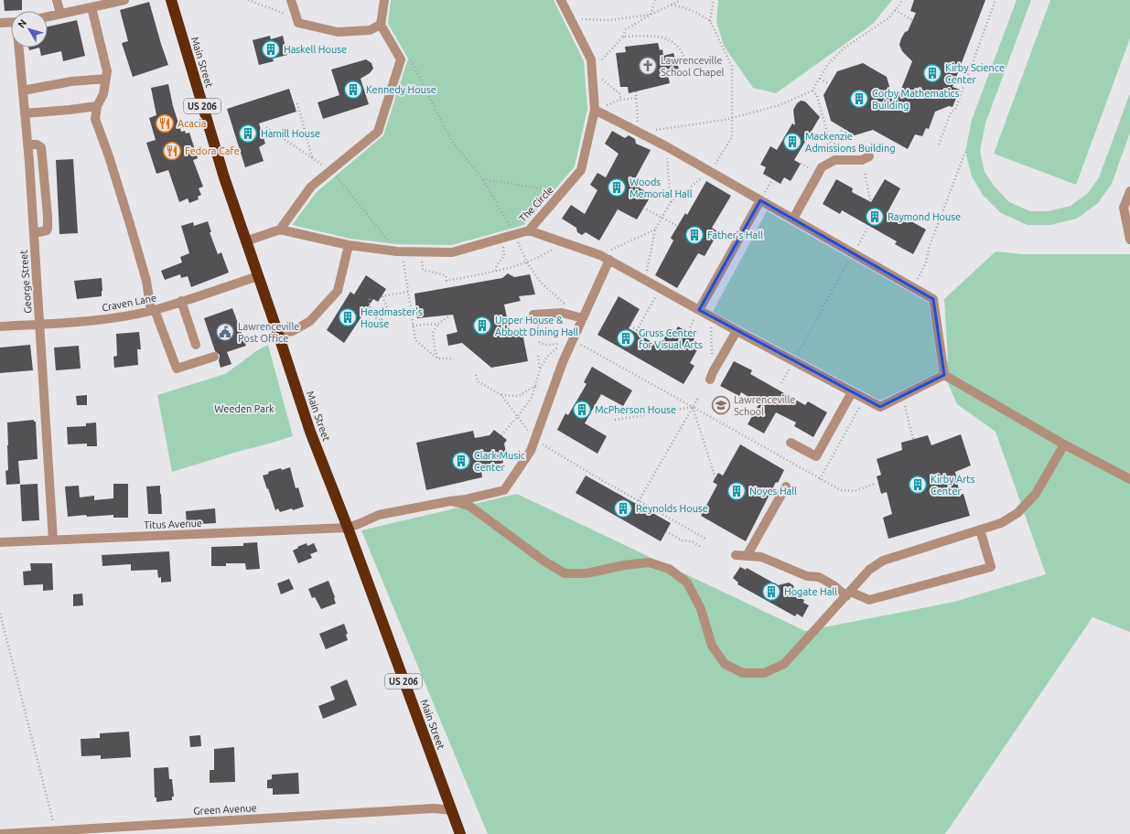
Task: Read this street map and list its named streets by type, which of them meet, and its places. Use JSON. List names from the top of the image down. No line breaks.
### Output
{"streets":{"highway":["Main Street","US 206"],"street":["The Circle","George Street","Craven Lane","Titus Avenue","Green Avenue"]},"crossings":[["Main Street","Craven Lane"],["Main Street","Titus Avenue"],["Main Street","Green Avenue"],["George Street","Craven Lane"],["George Street","Titus Avenue"]],"parks":["Weeden Park"],"places":{"building":["Haskell House","Kirby Science Center","Kennedy House","Corby Mathematics Building","Hamill House","Mackenzie Admissions Building","Woods Memorial Hall","Raymond House","Father's Hall","Headmaster's House","Upper House & Abbott Dining Hall","Gruss Center for Visual Arts","McPherson House","Clark Music Center","Kirby Arts Center","Noyes Hall","Reynolds House","Hogate Hall"],"church":["Lawrenceville School Chapel"],"restaurant":["Acacia","Fedora Cafe"],"public building":["Lawrenceville Post Office"],"school or university":["Lawrenceville School"]},"north":"top left"}
